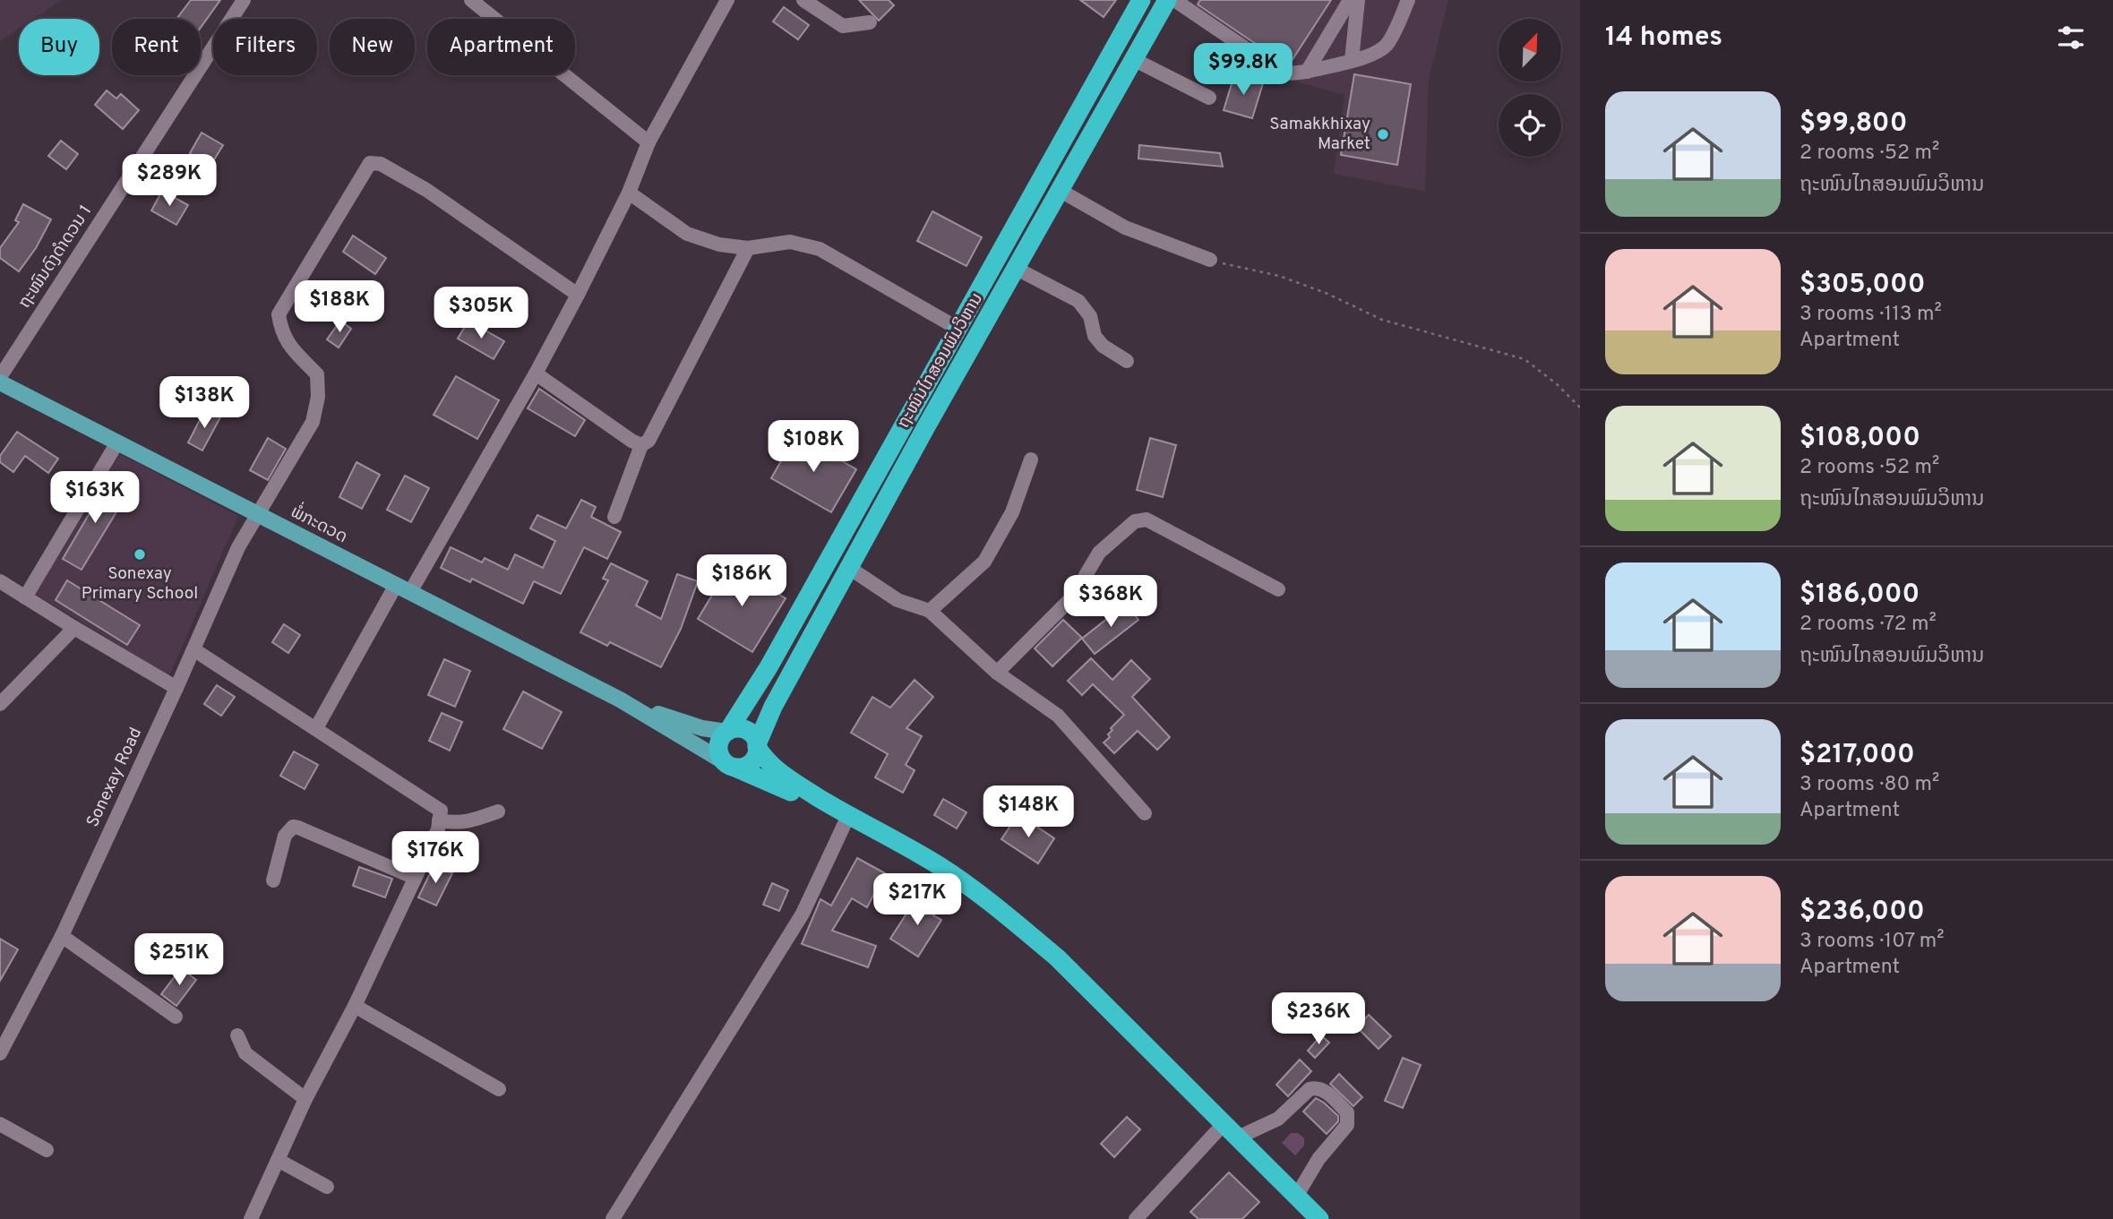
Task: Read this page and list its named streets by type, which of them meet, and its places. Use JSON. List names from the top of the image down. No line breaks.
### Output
{"streets":{"highway":["ຖະໜົນໄກສອນພົມວິຫານ"],"main road":["ພໍ່ກະດວດ"],"street":["ຖະໜົນດົງດຳດວນ 1","Sonexay Road"]},"crossings":[["ພໍ່ກະດວດ","Sonexay Road"]],"places":["Samakkhixay Market","Sonexay Primary School"],"north":"top right","page":{"heading":"14 homes","chip":["Buy","Rent","Filters","New","Apartment"],"price":["$99.8K","$289K","$188K","$305K","$138K","$108K","$163K","$186K","$368K","$148K","$176K","$217K","$251K","$236K"],"list":[{"name":"$99,800","note":"2 rooms · 52 m² · ຖະໜົນໄກສອນພົມວິຫານ"},{"name":"$305,000","note":"3 rooms · 113 m² · Apartment"},{"name":"$108,000","note":"2 rooms · 52 m² · ຖະໜົນໄກສອນພົມວິຫານ"},{"name":"$186,000","note":"2 rooms · 72 m² · ຖະໜົນໄກສອນພົມວິຫານ"},{"name":"$217,000","note":"3 rooms · 80 m² · Apartment"},{"name":"$236,000","note":"3 rooms · 107 m² · Apartment"}]}}
